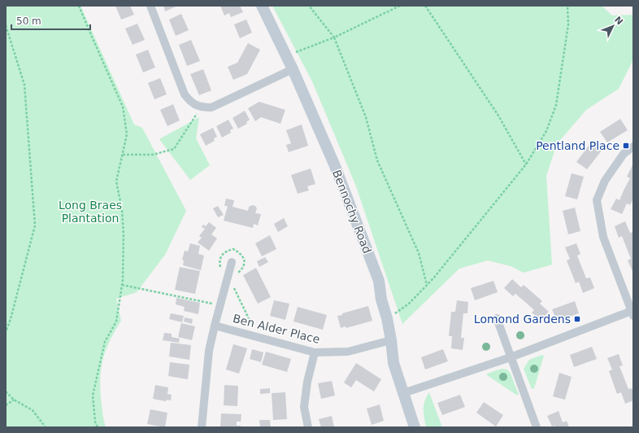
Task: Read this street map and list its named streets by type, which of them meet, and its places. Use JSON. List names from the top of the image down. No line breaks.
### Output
{"streets":{"street":["Bennochy Road","Ben Alder Place"]},"crossings":[["Bennochy Road","Ben Alder Place"]],"parks":["Long Braes Plantation"],"places":{"transit":["Pentland Place","Lomond Gardens"]},"scale_bar":"50 m","north":"top right"}
